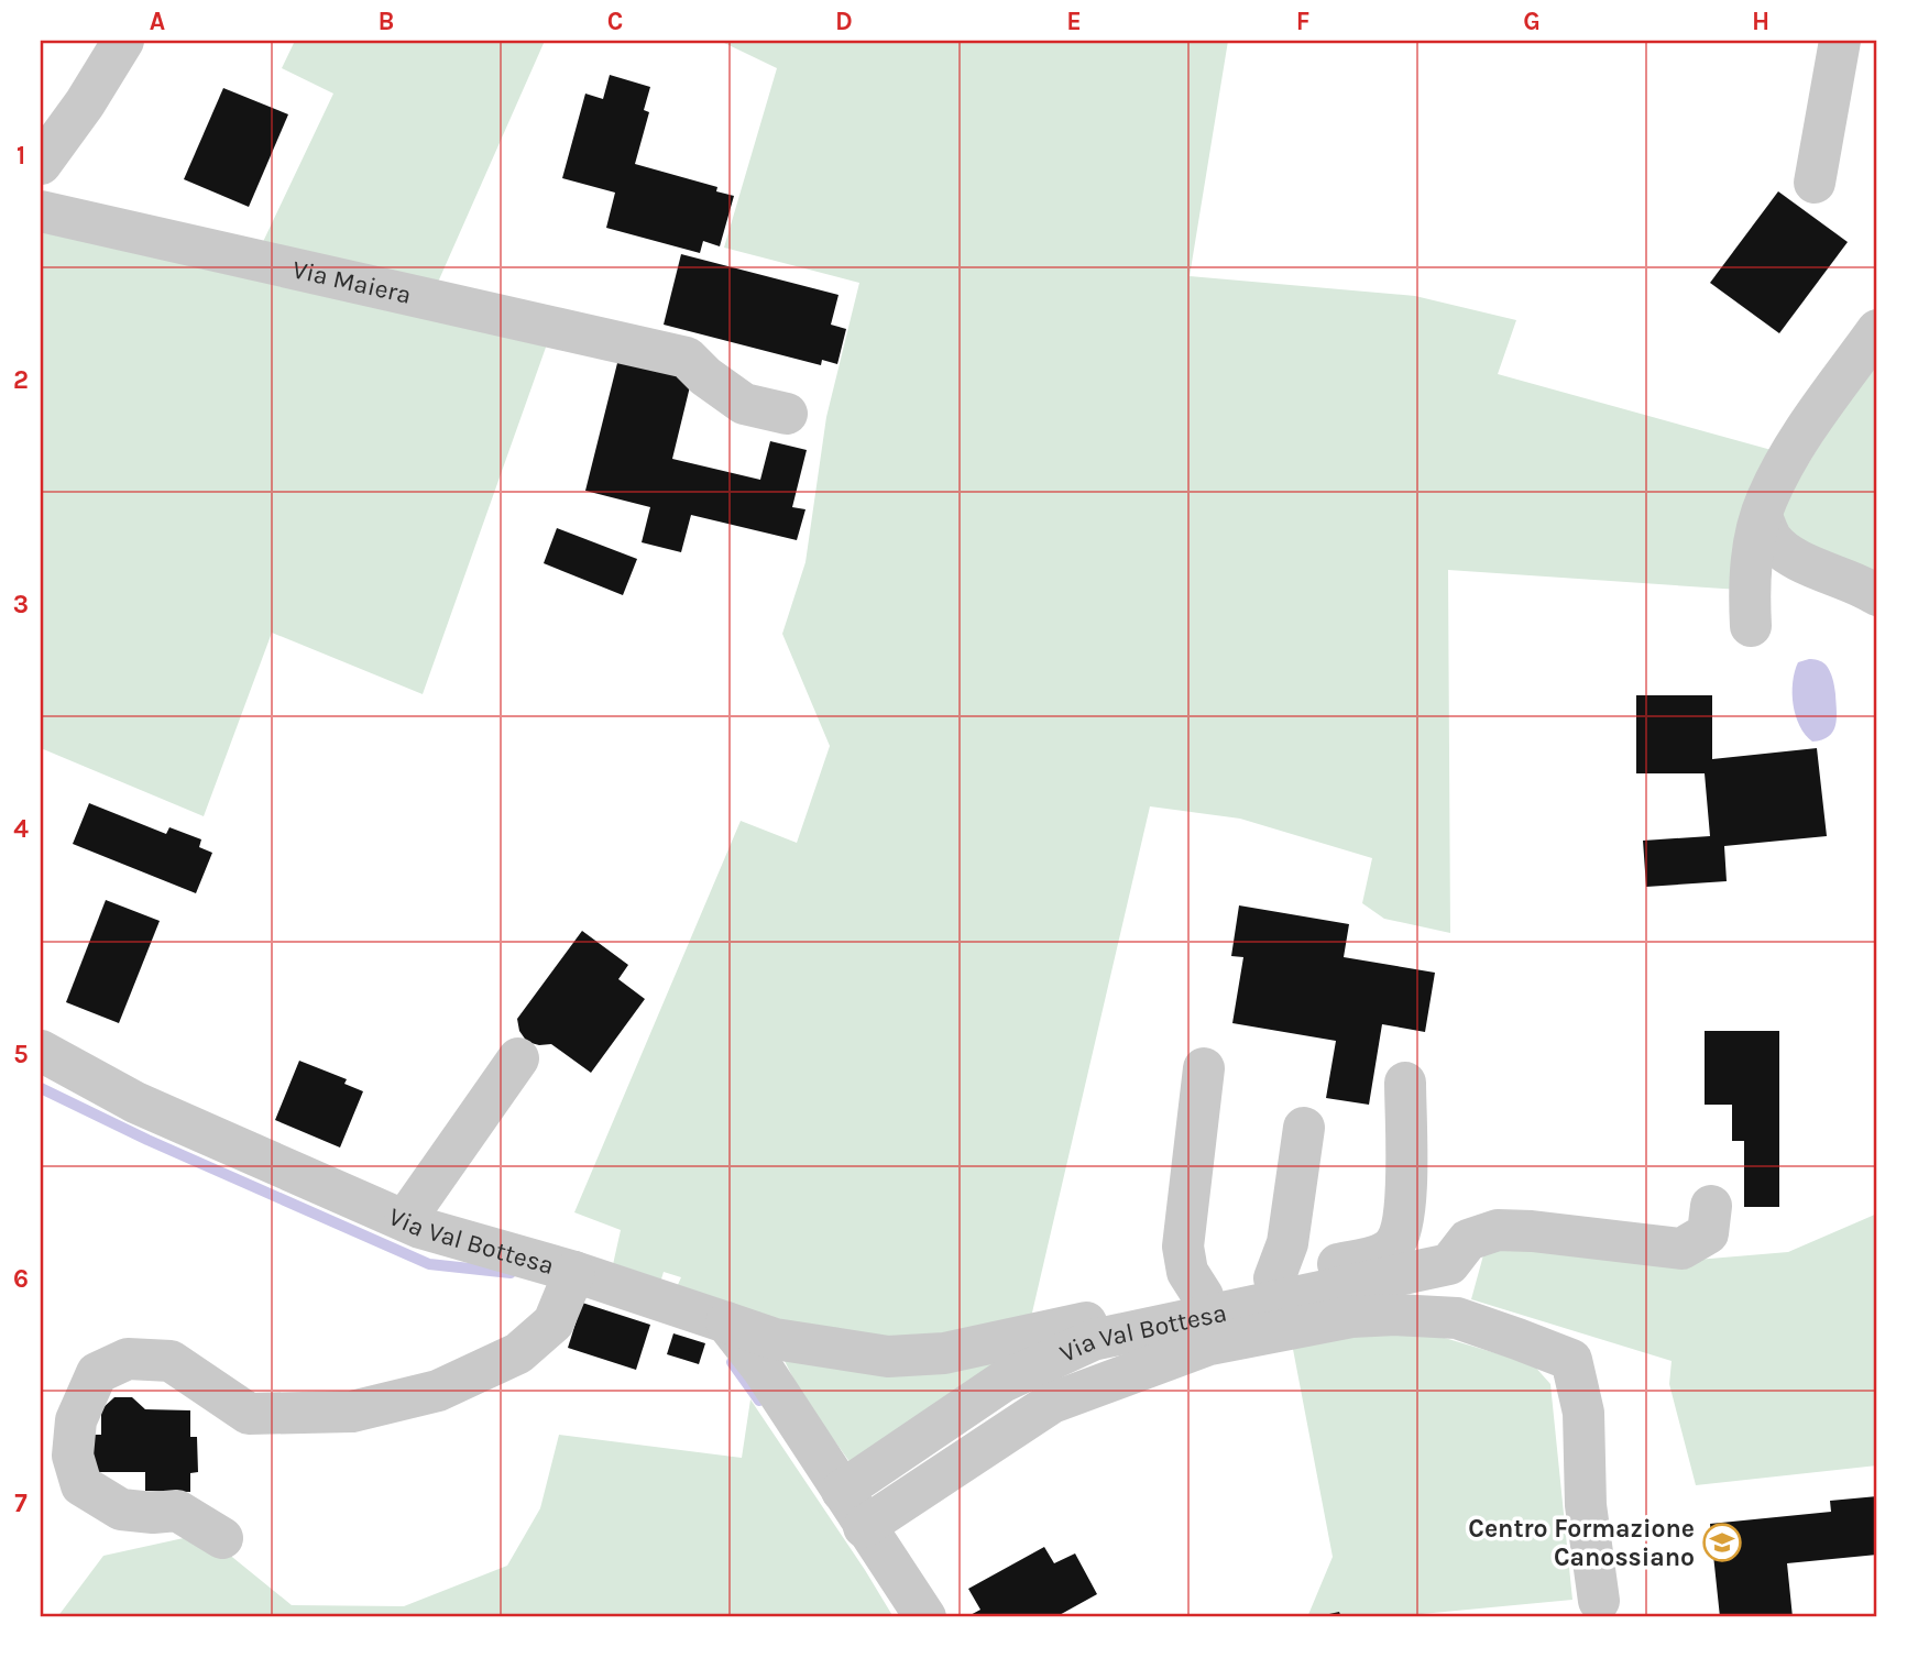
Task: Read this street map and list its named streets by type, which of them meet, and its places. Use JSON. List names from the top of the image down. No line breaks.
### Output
{"streets":{"street":["Via Maiera","Via Val Bottesa"]},"places":{"school or university":["Centro Formazione Canossiano"]},"grid":{"columns":["A","B","C","D","E","F","G","H"],"rows":["1","2","3","4","5","6","7"]}}
